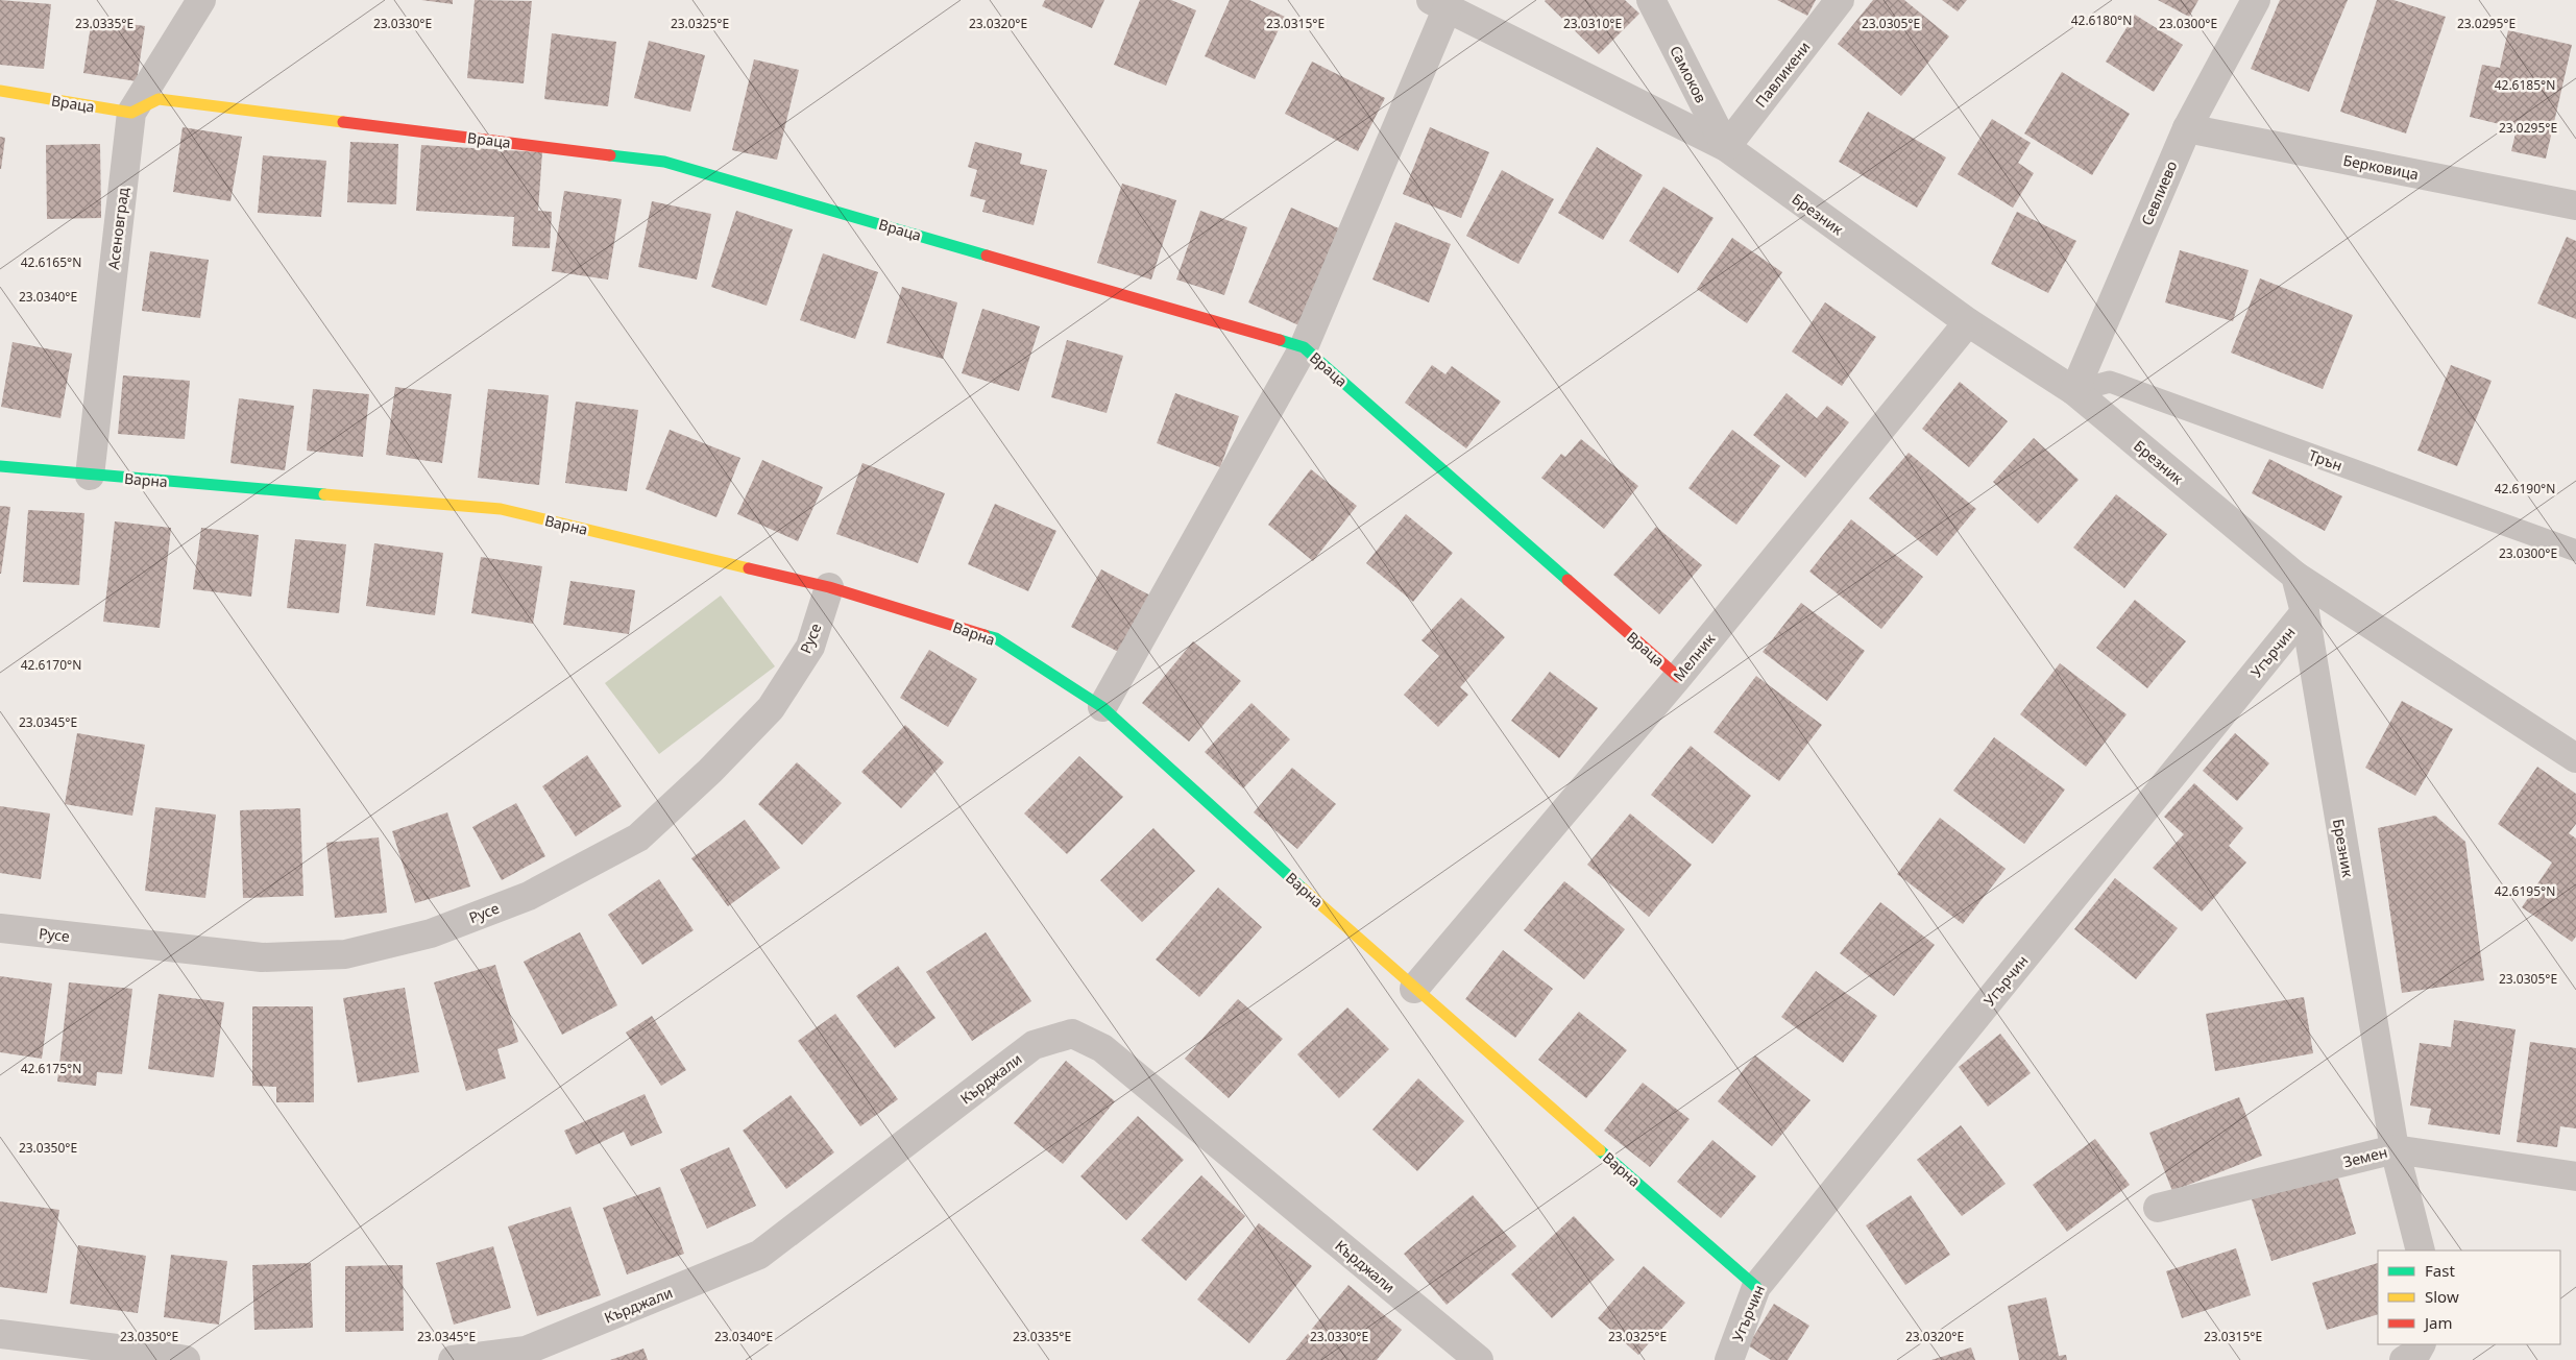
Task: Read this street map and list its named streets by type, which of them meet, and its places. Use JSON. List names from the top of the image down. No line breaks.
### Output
{"streets":{"street":["Самоков","Павликени","Враца","Берковица","Севлиево","Брезник","Асеновград","Варна","Русе","Угърчин","Мелник","Кърджали","Земен"],"lane":["Трън"]},"crossings":[["Самоков","Павликени"],["Самоков","Брезник"],["Павликени","Брезник"],["Враца","Асеновград"],["Враца","Мелник"],["Берковица","Севлиево"],["Севлиево","Брезник"],["Севлиево","Трън"],["Брезник","Трън"],["Брезник","Угърчин"],["Брезник","Мелник"],["Брезник","Земен"],["Асеновград","Варна"],["Варна","Русе"],["Варна","Угърчин"],["Варна","Мелник"]],"legend":["Fast","Slow","Jam"],"coordinates":["42.6180°N","23.0335°E","23.0330°E","23.0325°E","23.0315°E","23.0310°E","23.0305°E","23.0300°E","23.0295°E","23.0320°E","42.6185°N","42.6165°N","23.0340°E","42.6190°N","42.6170°N","23.0345°E","42.6195°N","42.6175°N","23.0350°E"]}
